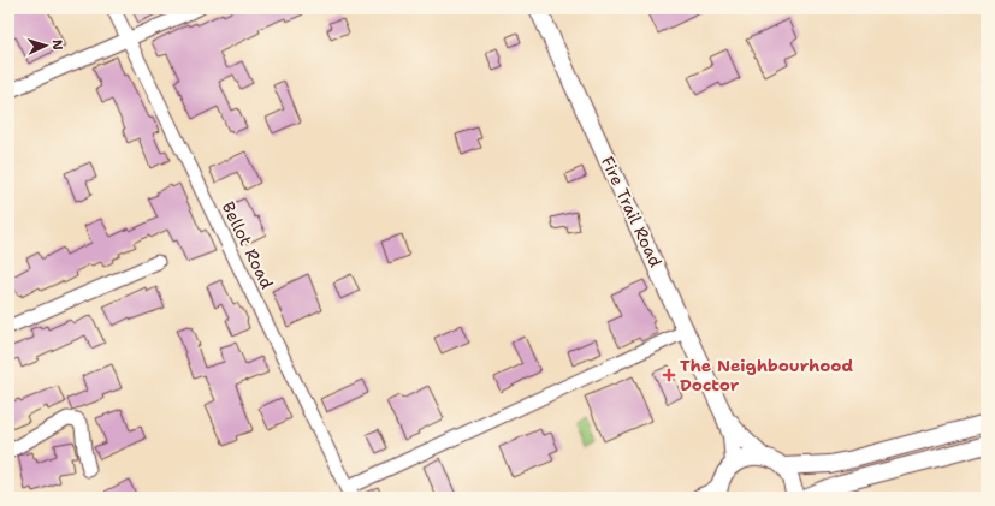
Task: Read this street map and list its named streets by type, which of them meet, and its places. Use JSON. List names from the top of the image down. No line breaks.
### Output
{"streets":{"main road":["Fire Trail Road"],"street":["Bellot Road"]},"places":{"health":["The Neighbourhood Doctor"]},"north":"right"}
